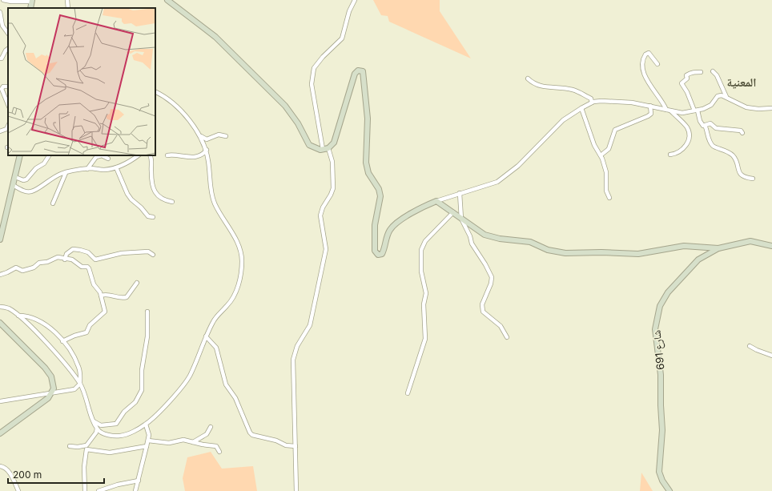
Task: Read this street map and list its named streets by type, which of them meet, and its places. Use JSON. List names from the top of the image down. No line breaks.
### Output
{"streets":{"street":["شارع 691"]},"districts":["المعنية"],"scale_bar":"200 m"}
